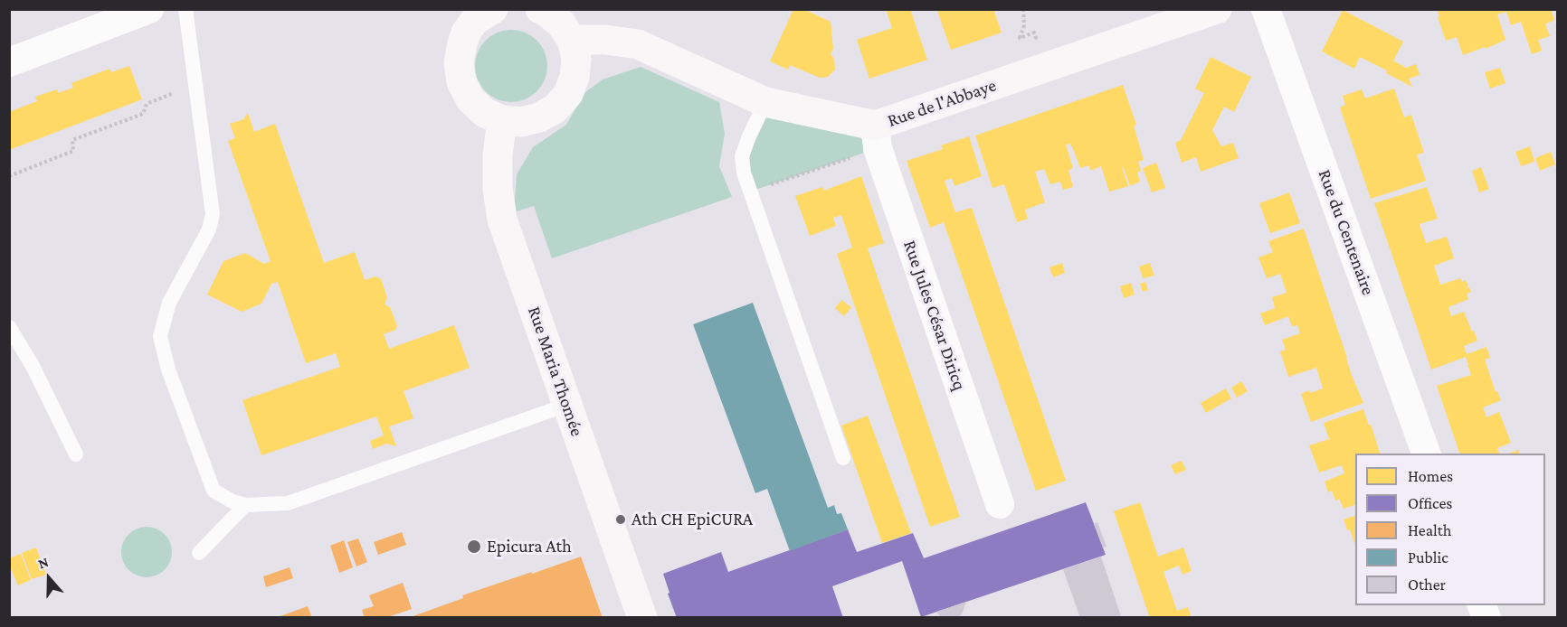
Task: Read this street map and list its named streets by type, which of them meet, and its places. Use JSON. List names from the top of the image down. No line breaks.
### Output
{"streets":{"street":["Rue de l'Abbaye","Rue du Centenaire","Rue Jules César Diricq","Rue Maria Thomée"]},"crossings":[["Rue de l'Abbaye","Rue Jules César Diricq"]],"places":["Ath CH EpiCURA","Epicura Ath"],"legend":["Homes","Offices","Health","Public","Other"],"north":"top"}
